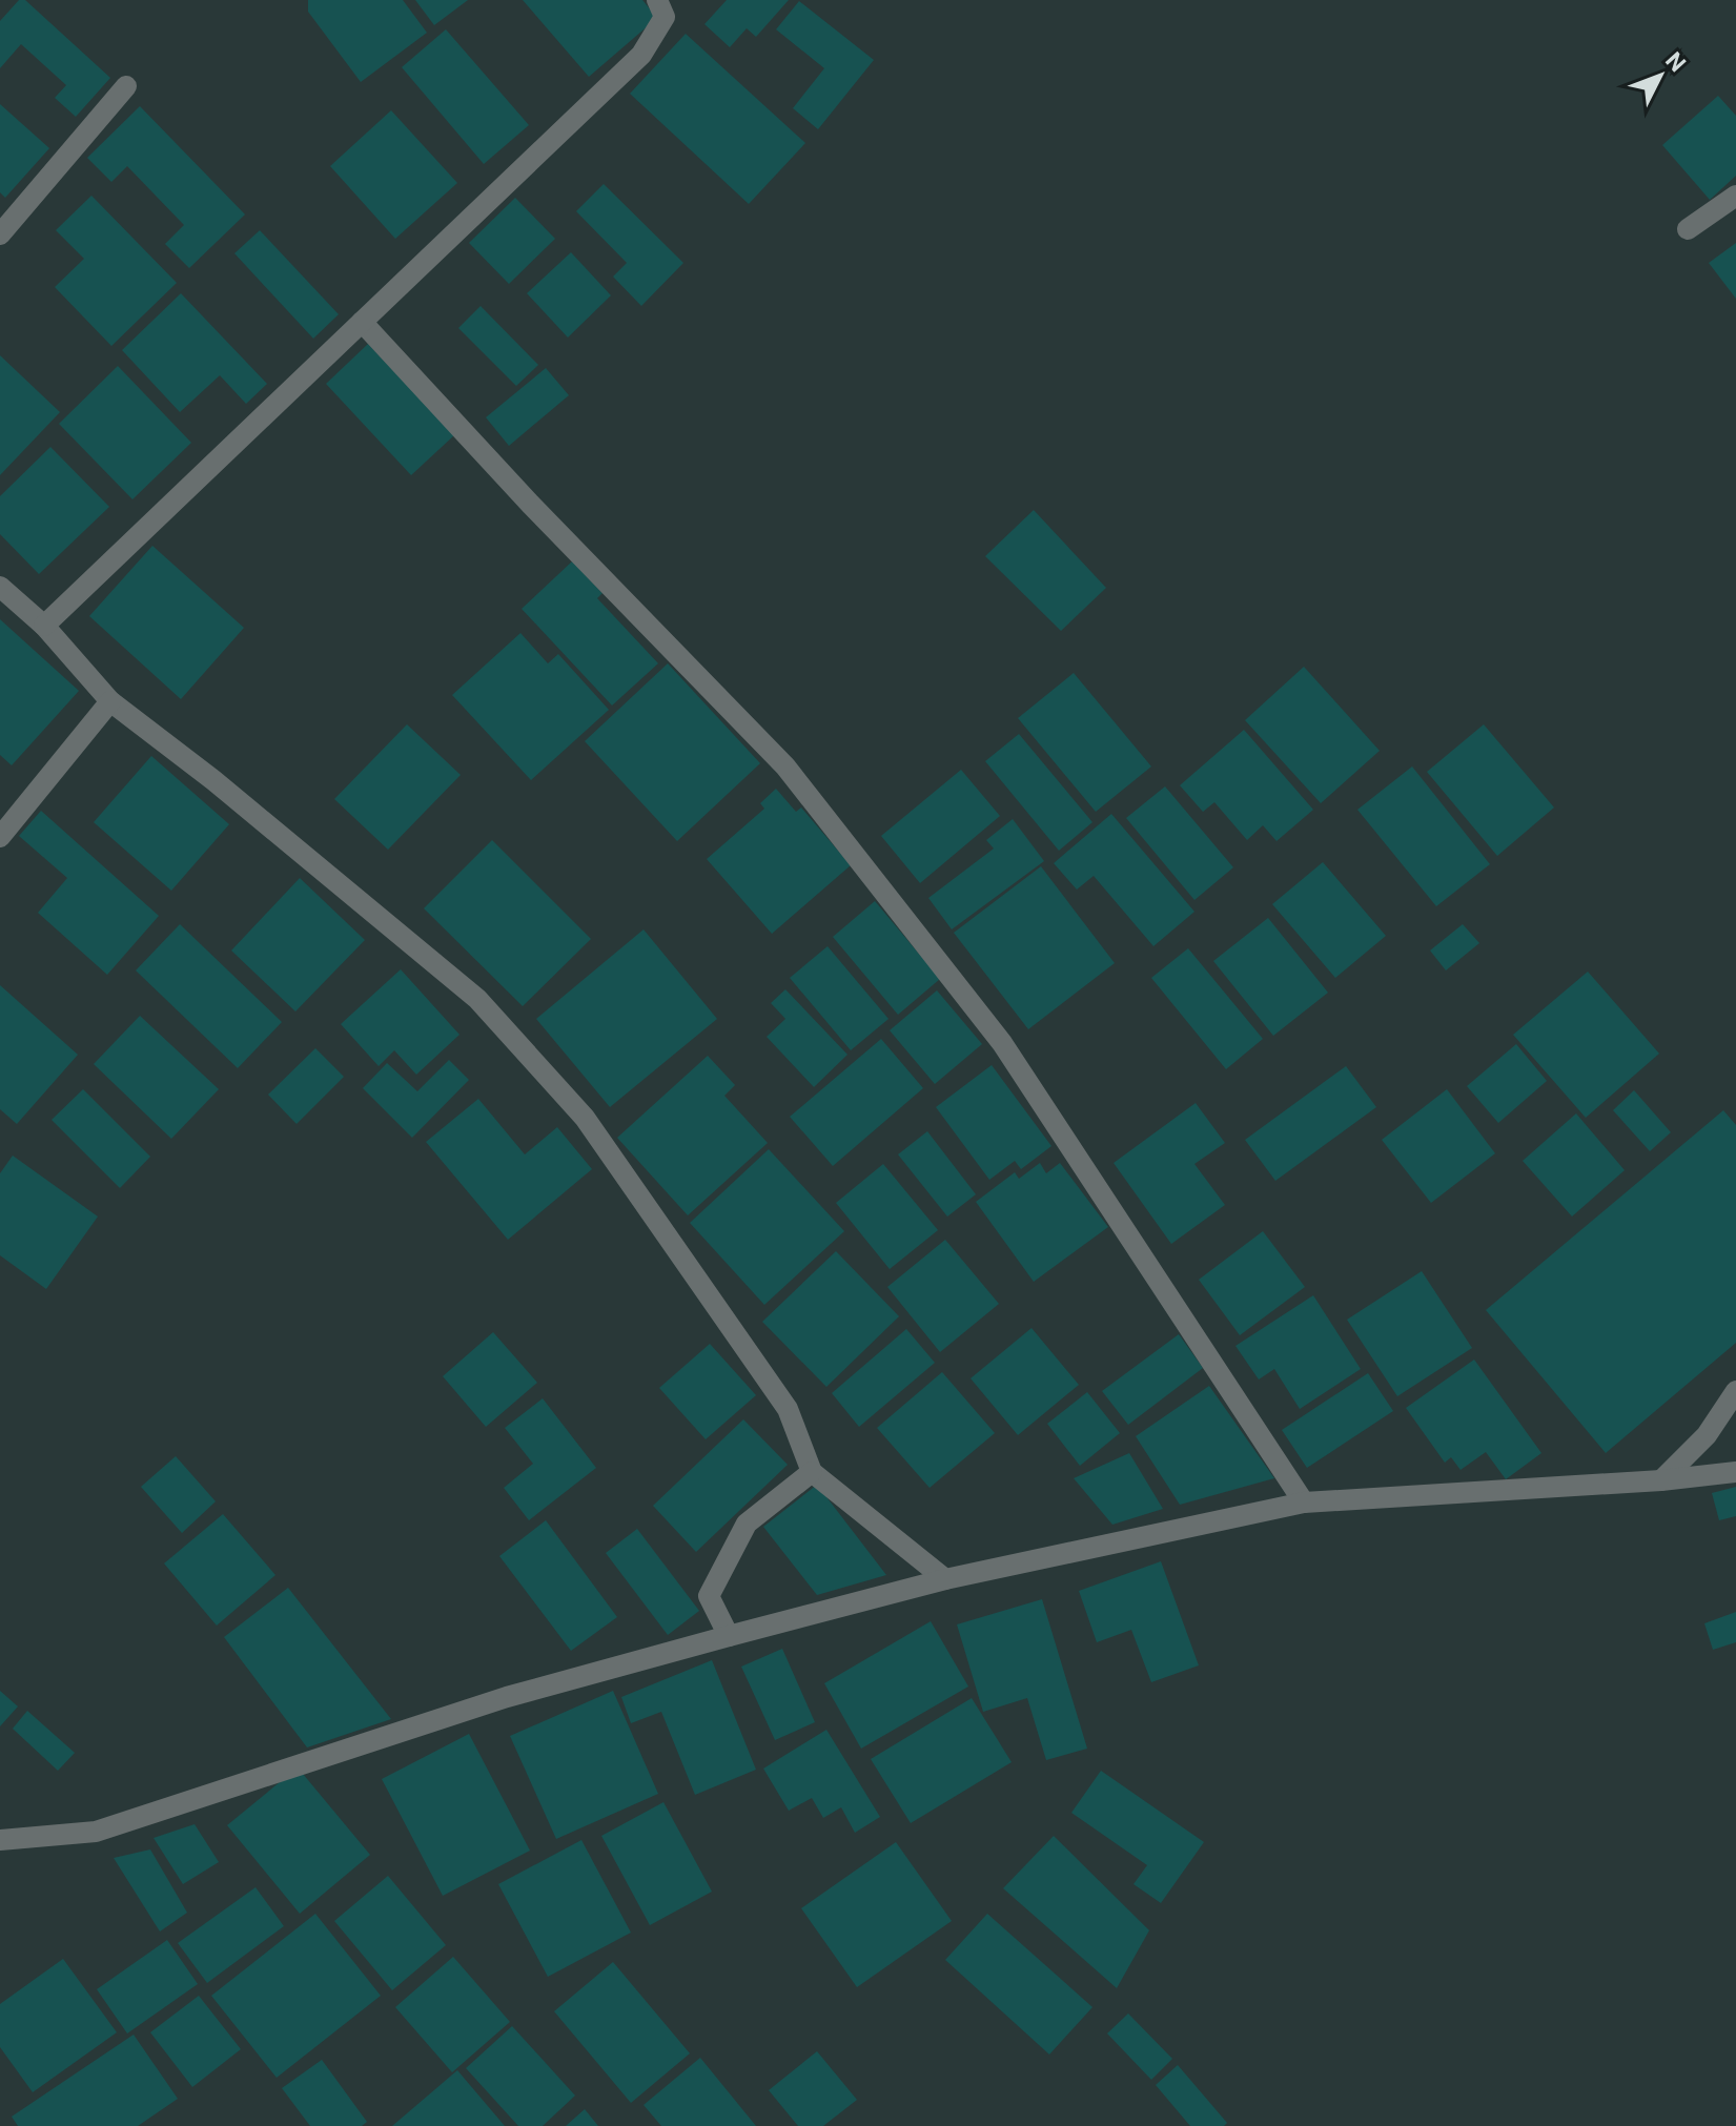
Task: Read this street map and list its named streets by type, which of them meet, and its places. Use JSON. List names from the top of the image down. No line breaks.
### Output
{"north":"top right"}
